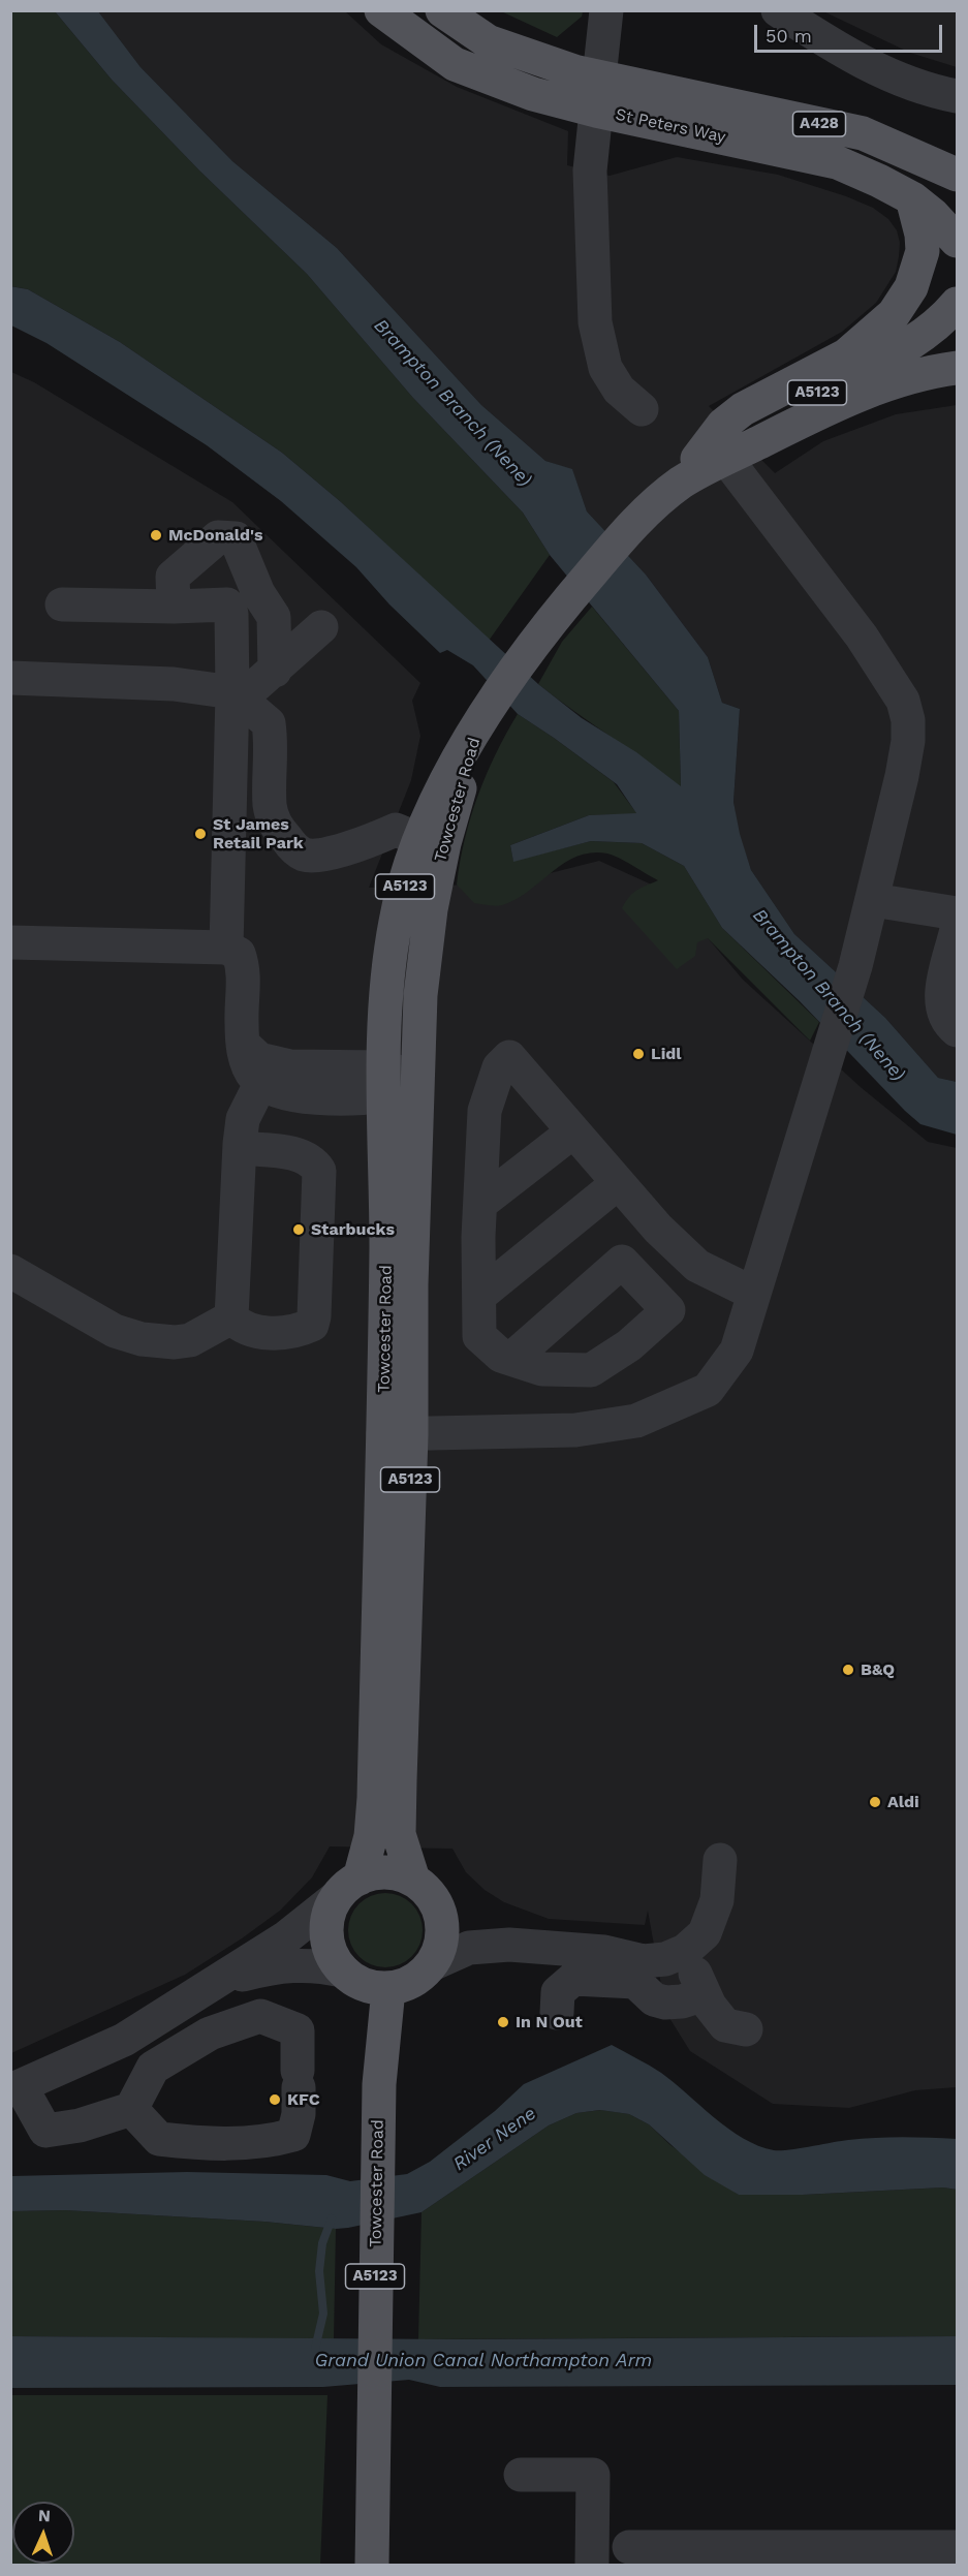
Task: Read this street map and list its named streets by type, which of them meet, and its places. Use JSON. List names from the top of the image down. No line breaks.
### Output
{"streets":{"main road":["A428","St Peters Way","A5123","Towcester Road"]},"crossings":[["A5123","Towcester Road"]],"water":["Brampton Branch (Nene)","River Nene","Grand Union Canal Northampton Arm"],"places":["McDonald's","St James Retail Park","Lidl","Starbucks","B&Q","Aldi","In N Out","KFC"],"scale_bar":"50 m","north":"top"}
